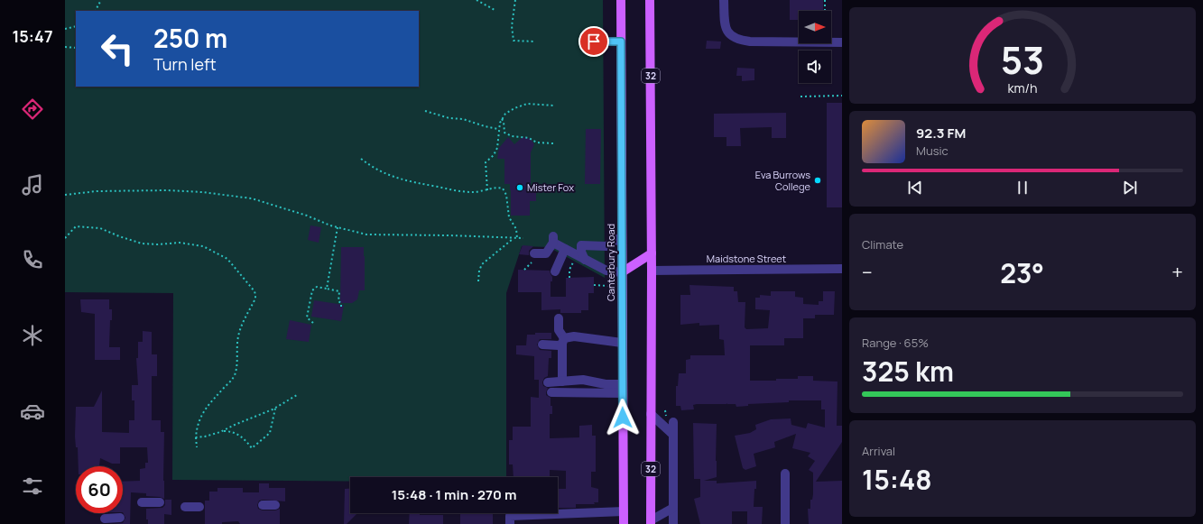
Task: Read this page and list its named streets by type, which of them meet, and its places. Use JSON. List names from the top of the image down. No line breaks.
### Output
{"streets":{"main road":["32","Canterbury Road"],"street":["Maidstone Street"]},"crossings":[["32","Maidstone Street"]],"places":["Eva Burrows College","Mister Fox"],"north":"right","page":{"tabs":"15:47","turn":["250 m","Turn left"],"song":["92.3 FM","Music"],"tile":["Climate",["Range · 65%","325 km"],["Arrival","15:48"]],"heat":["−","23°","+"],"limit":"60","trip":"15:48 · 1 min · 270 m","gauge":["53","km/h"]}}
